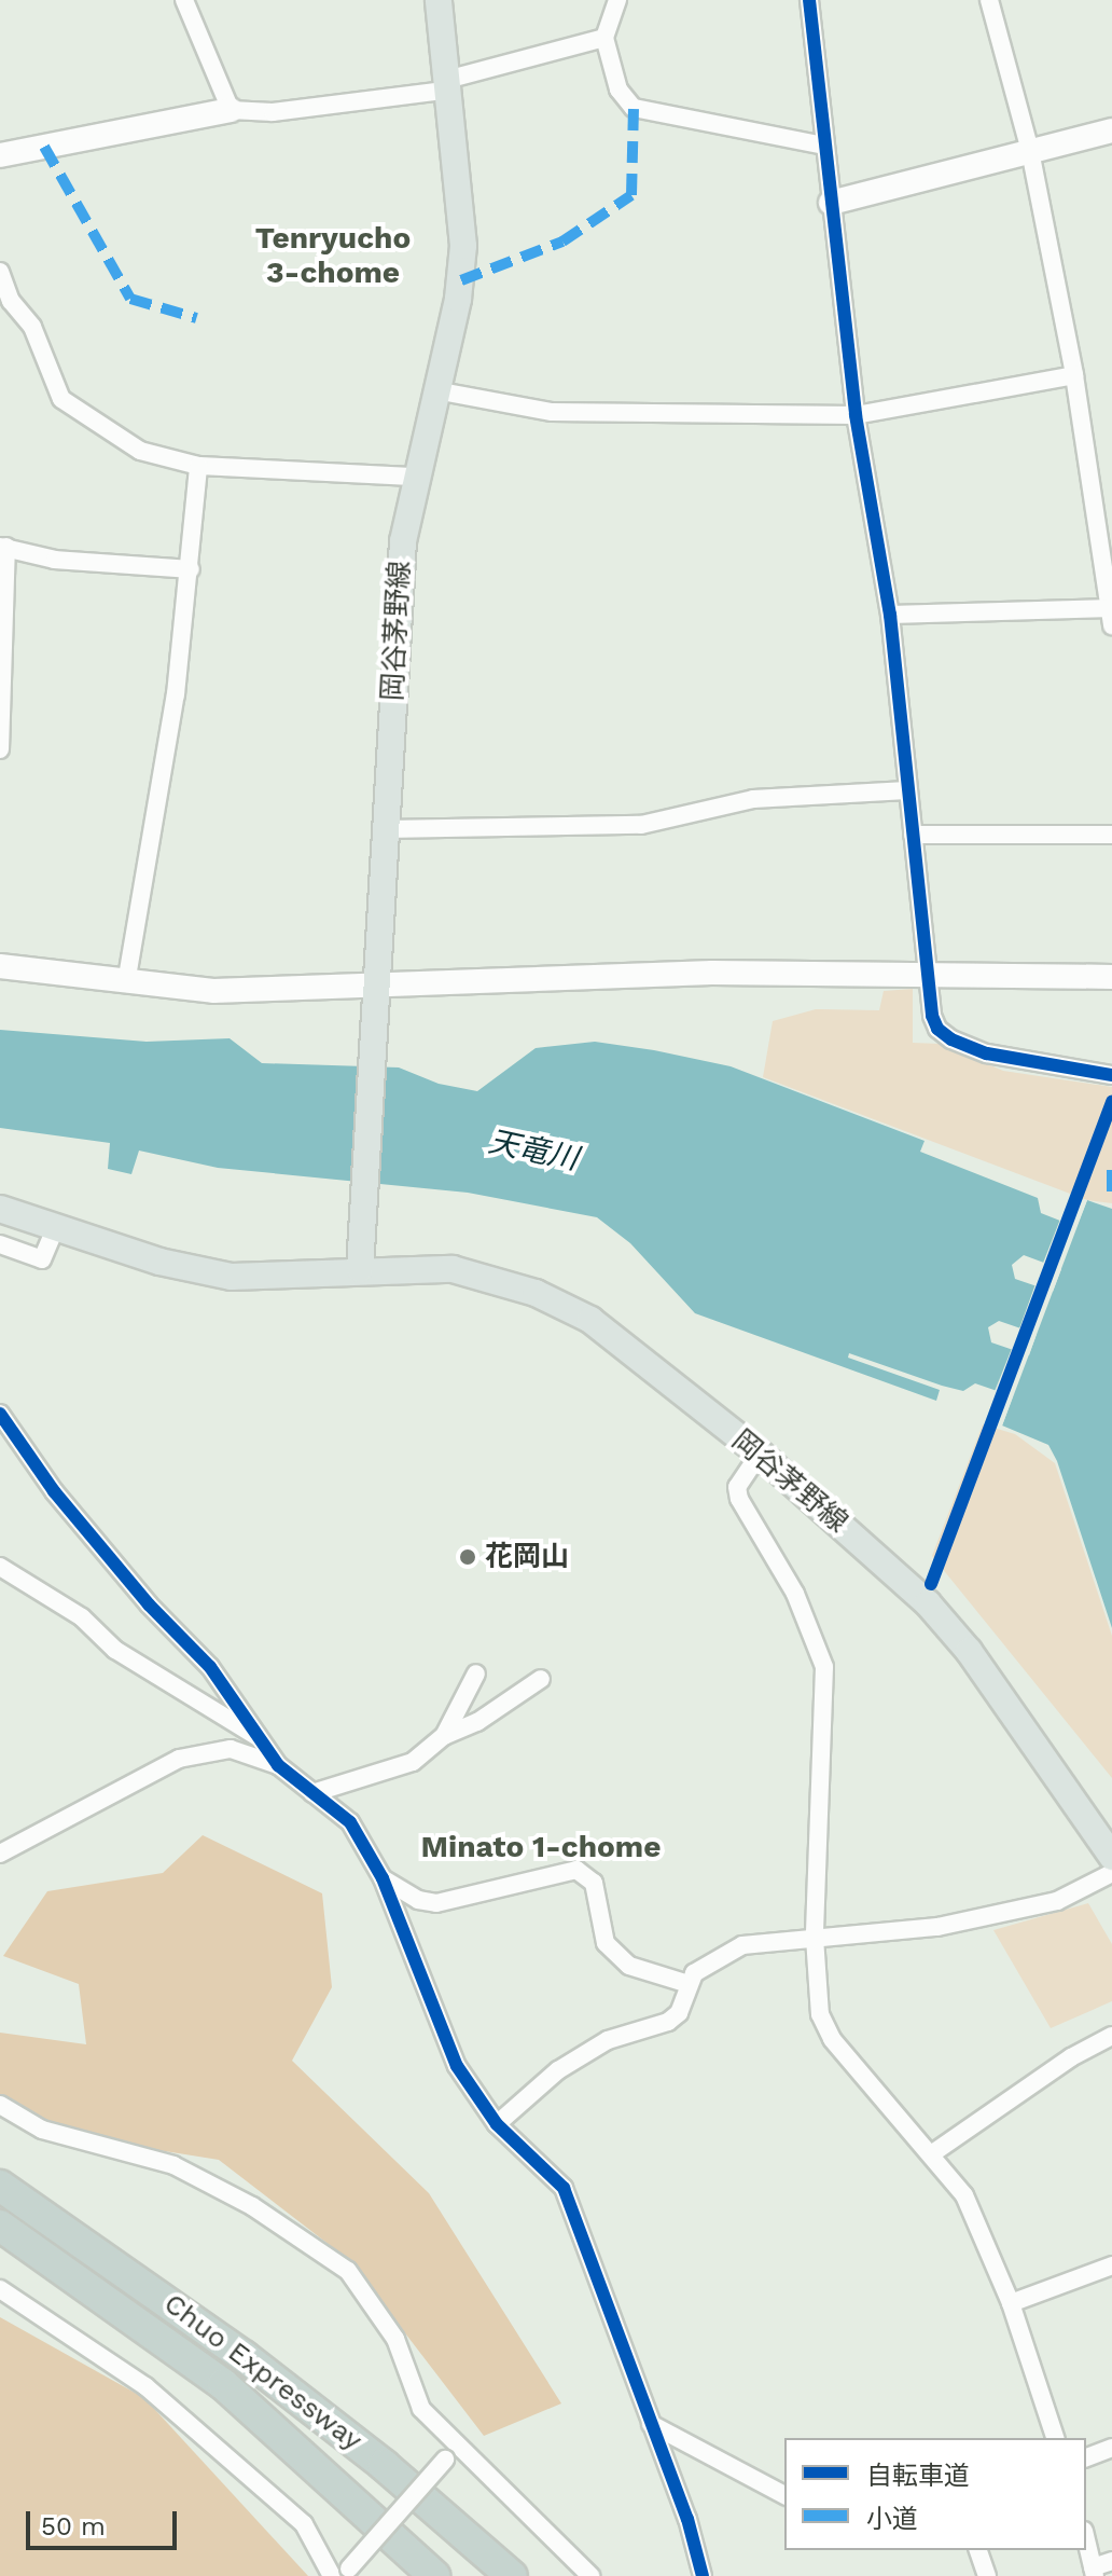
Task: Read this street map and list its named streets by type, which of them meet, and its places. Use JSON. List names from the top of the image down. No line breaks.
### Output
{"streets":{"highway":["Chuo Expressway"],"main road":["岡谷茅野線"]},"districts":["Tenryucho 3-chome","Minato 1-chome"],"water":["天竜川"],"places":["花岡山"],"legend":["自転車道","小道"],"scale_bar":"50 m"}
